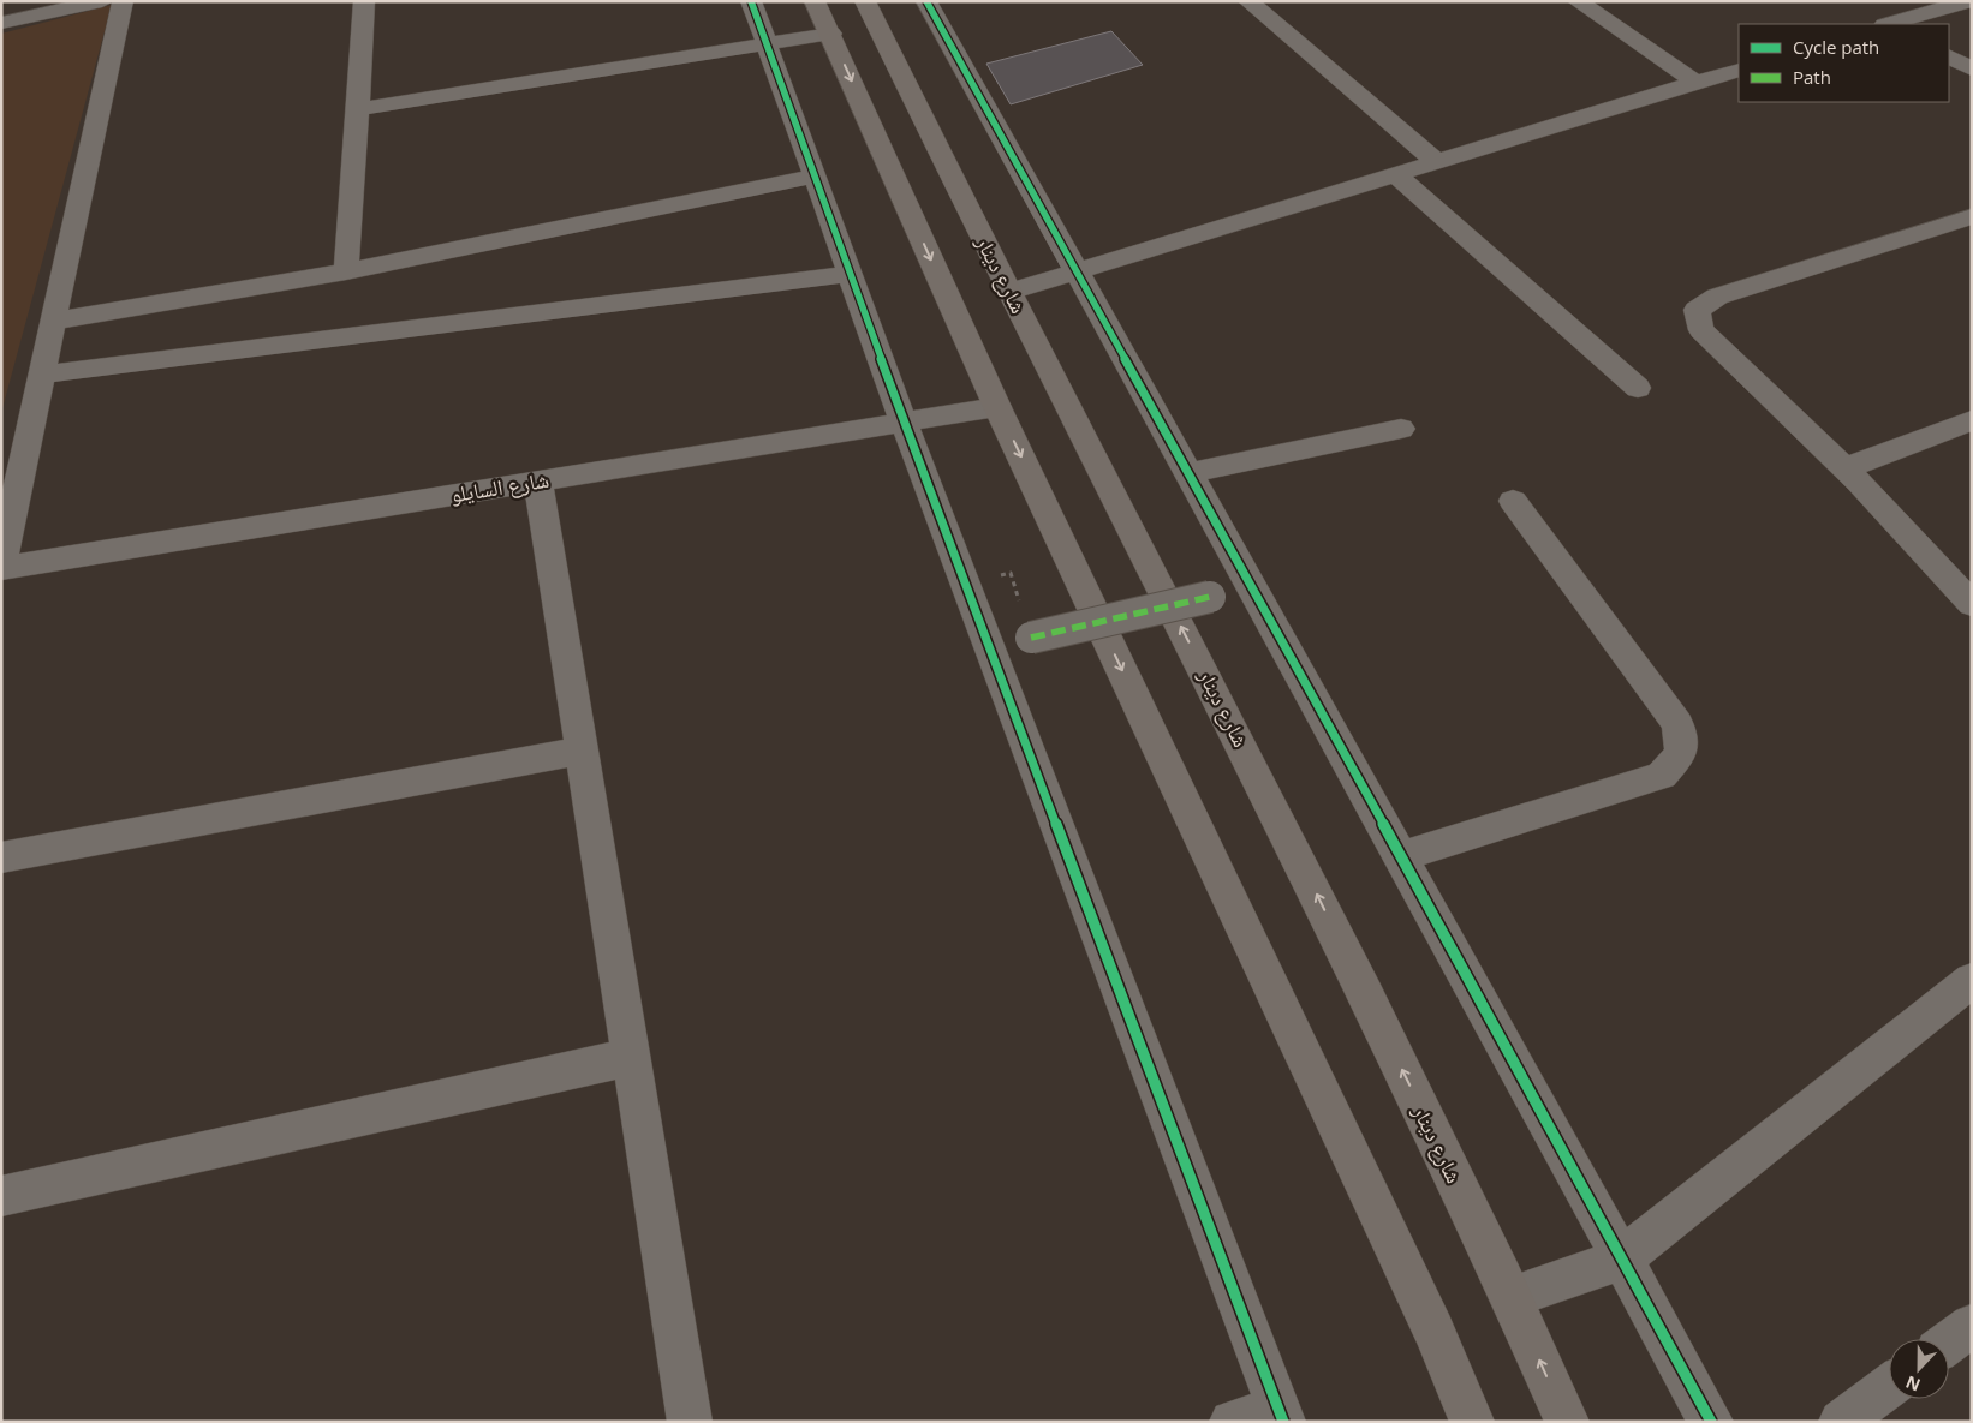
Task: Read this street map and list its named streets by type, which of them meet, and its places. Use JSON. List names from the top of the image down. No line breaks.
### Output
{"streets":{"main road":["شارع دينار"],"street":["شارع السايلو"]},"legend":["Cycle path","Path"],"north":"bottom"}
